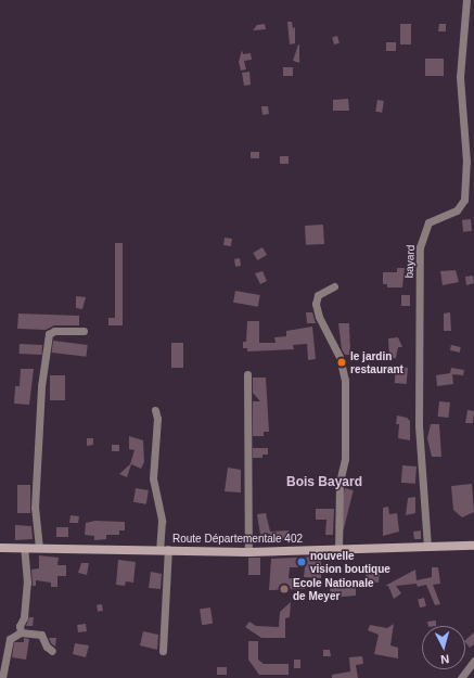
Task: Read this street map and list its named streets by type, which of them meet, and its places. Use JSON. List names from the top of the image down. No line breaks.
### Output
{"streets":{"main road":["Route Départementale 402"],"street":["bayard"]},"crossings":[["bayard","Route Départementale 402"]],"districts":["Bois Bayard"],"places":["le jardin restaurant","nouvelle vision boutique","Ecole Nationale de Meyer"],"north":"bottom"}
